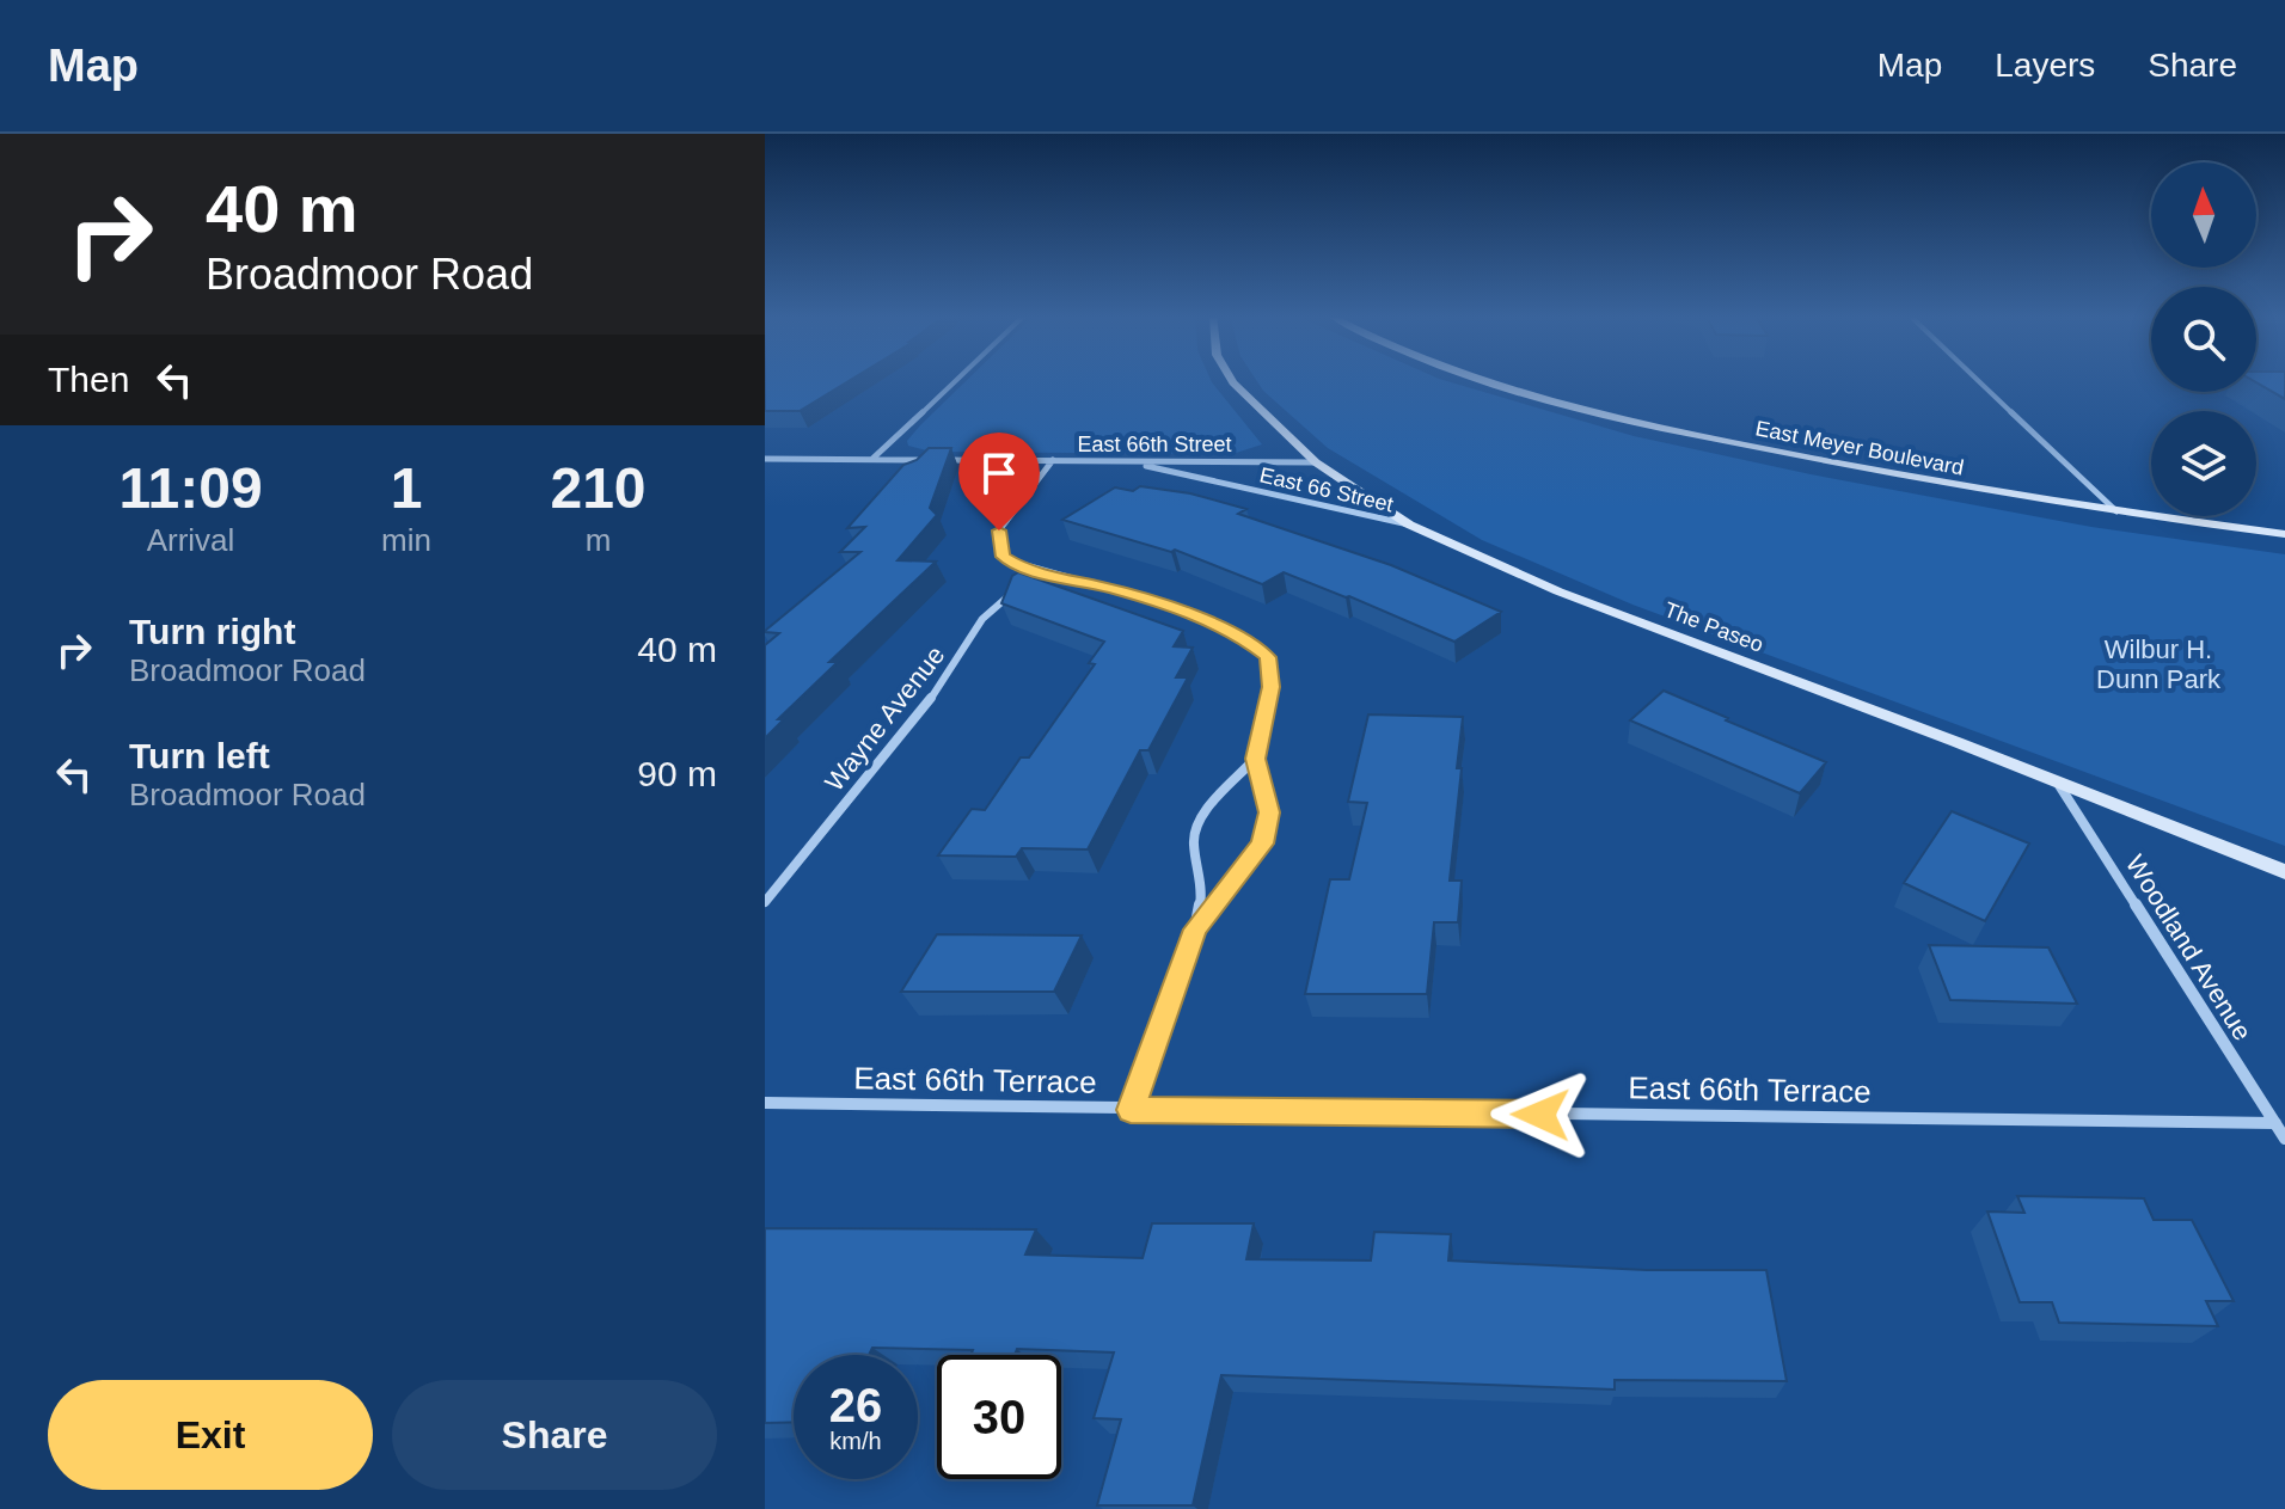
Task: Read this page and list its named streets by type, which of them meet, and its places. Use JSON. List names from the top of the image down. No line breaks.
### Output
{"streets":{"main road":["East Meyer Boulevard","The Paseo"],"street":["East 66th Street","East 66 Street","Wayne Avenue","Woodland Avenue","East 66th Terrace"]},"crossings":[["East 66th Street","East 66 Street"],["East 66th Street","The Paseo"],["East 66 Street","The Paseo"],["The Paseo","Woodland Avenue"],["Woodland Avenue","East 66th Terrace"]],"parks":["Wilbur H. Dunn Park"],"north":"top","page":{"header":"Map","nav":["Map","Layers","Share"],"turn":["40 m","Broadmoor Road"],"then":"Then","eta":["11:09","Arrival","1","min","210","m"],"list":[{"name":"Turn right","note":"Broadmoor Road","value":"40 m"},{"name":"Turn left","note":"Broadmoor Road","value":"90 m"}],"speed":"26 km/h","limit":"30","buttons":["Exit","Share"]}}
